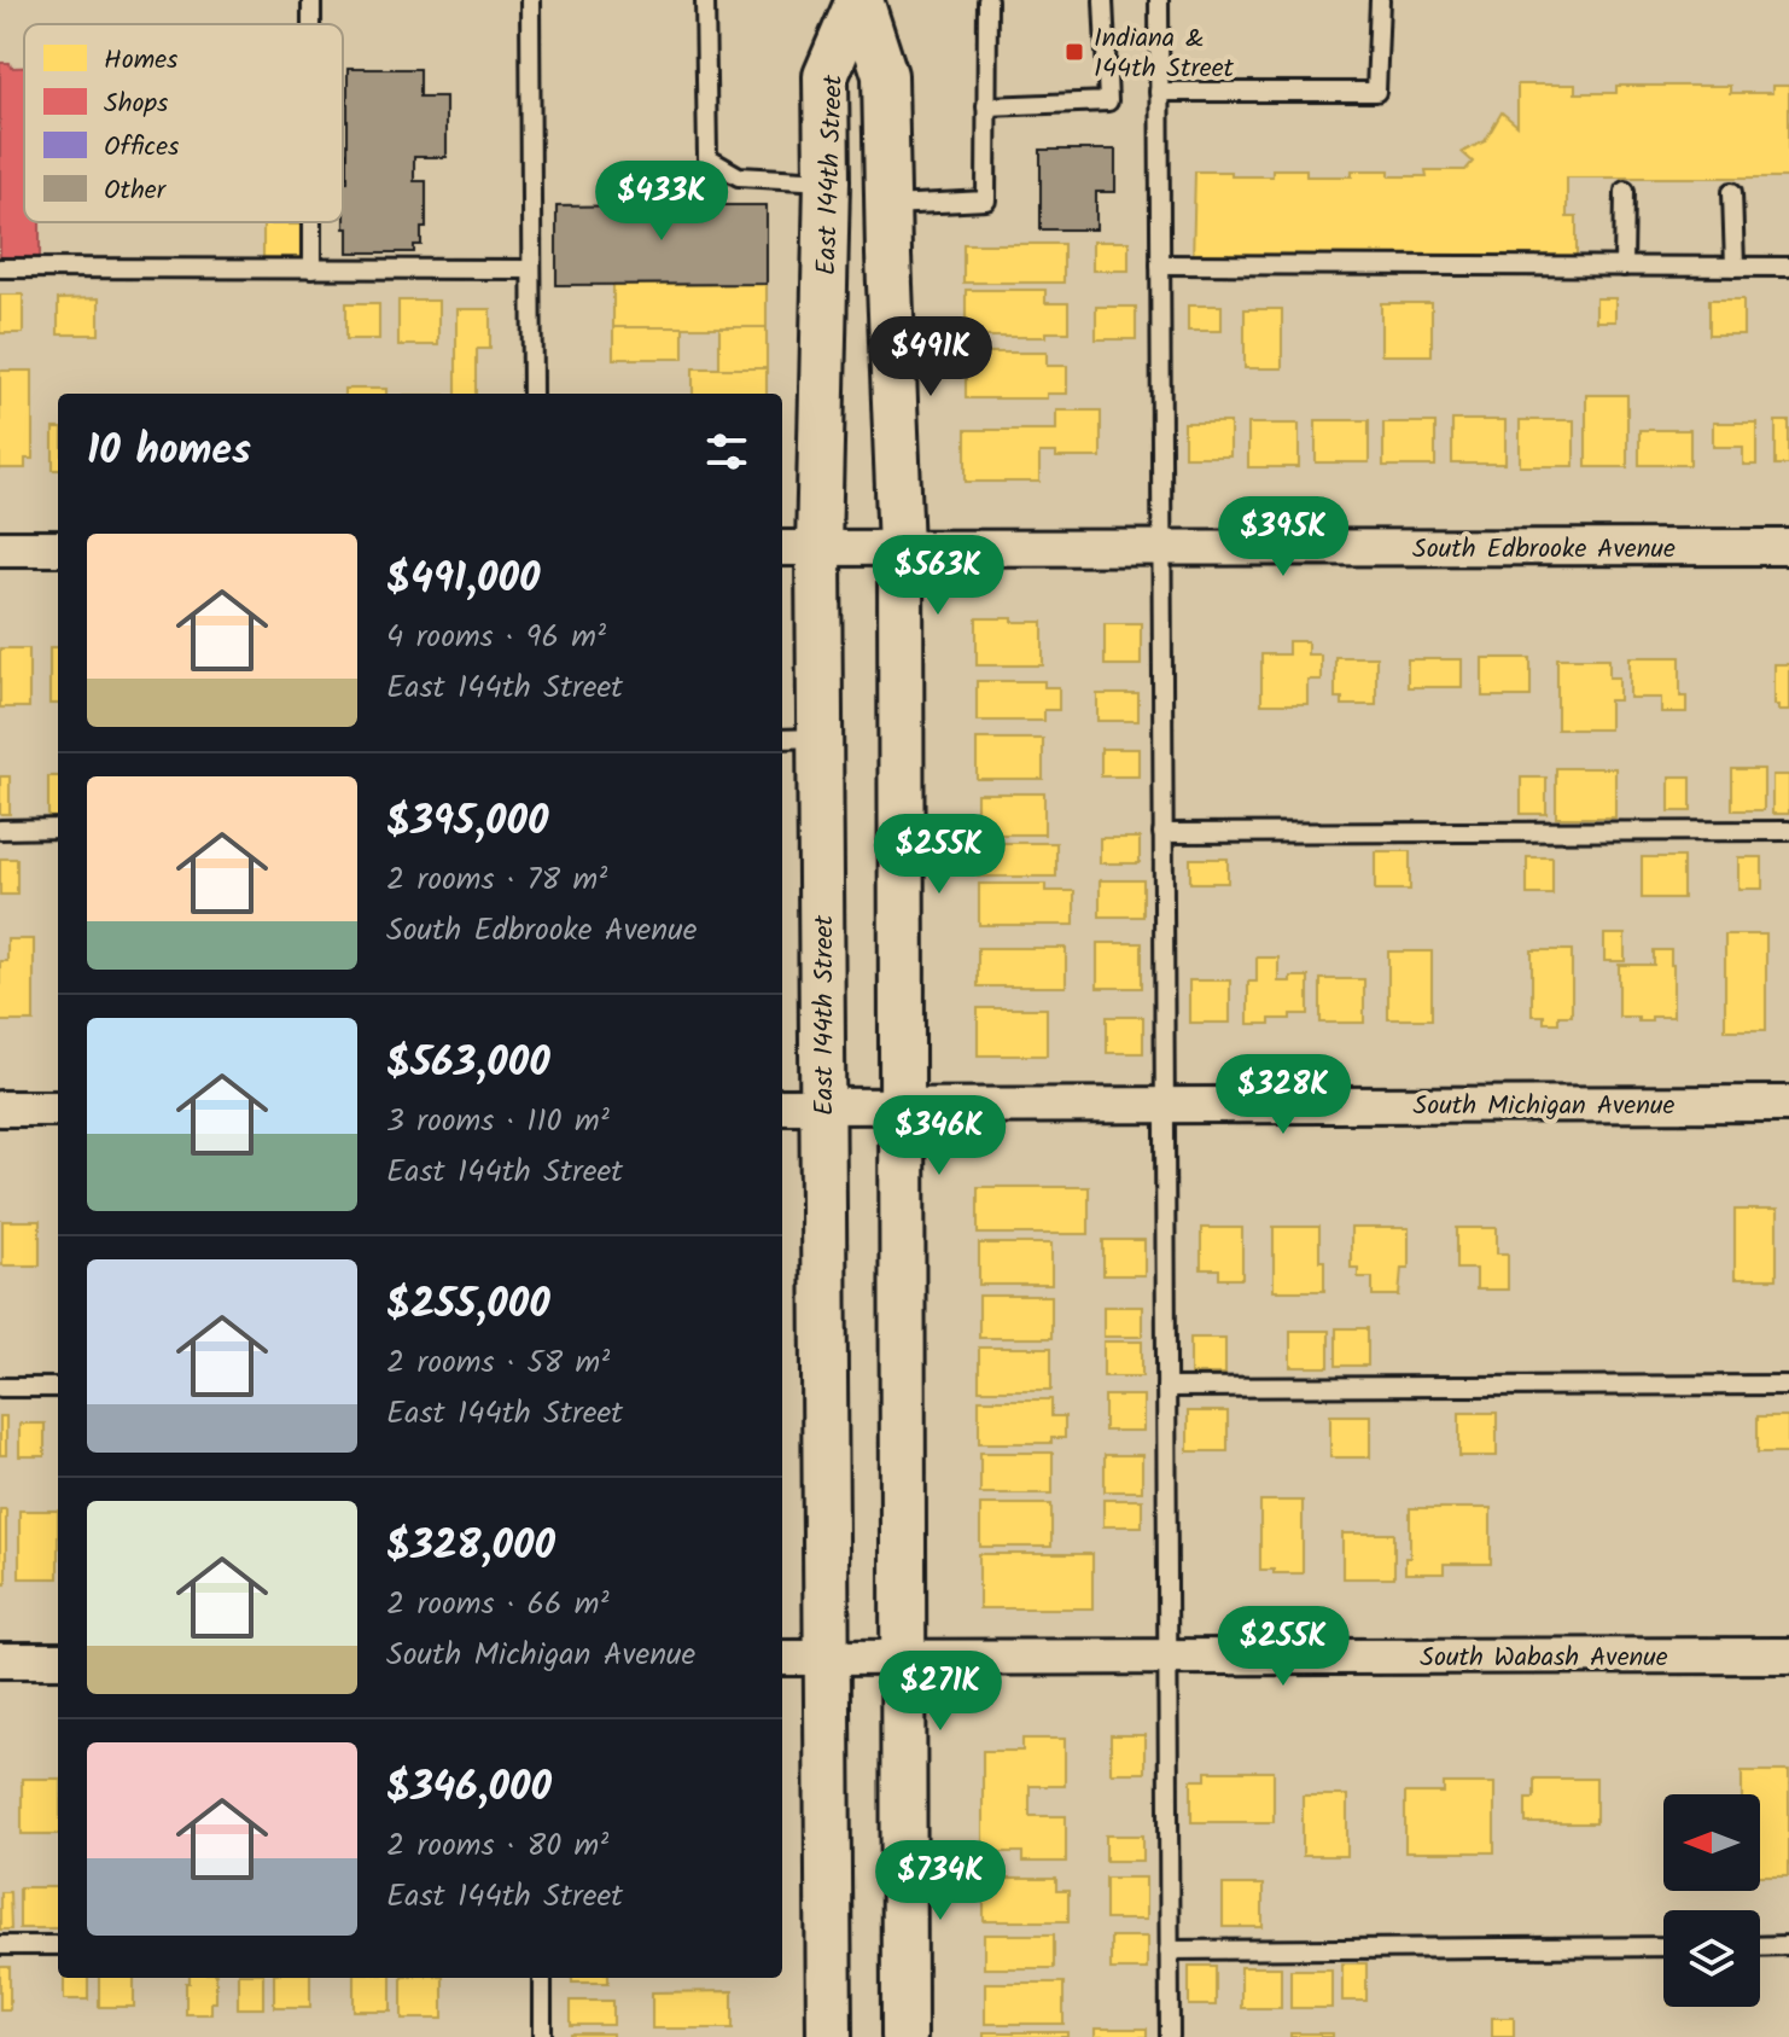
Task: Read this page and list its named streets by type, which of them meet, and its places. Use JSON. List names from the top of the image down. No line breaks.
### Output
{"streets":{"street":["East 144th Street","South Edbrooke Avenue","South Michigan Avenue","South Wabash Avenue"]},"crossings":[["East 144th Street","South Edbrooke Avenue"],["East 144th Street","South Michigan Avenue"],["East 144th Street","South Wabash Avenue"]],"places":{"transit":["Indiana & 144th Street"]},"legend":["Homes","Shops","Offices","Other"],"north":"left","page":{"price":["$433K","$491K","$395K","$563K","$255K","$328K","$346K","$255K","$271K","$734K"],"heading":"10 homes","list":[{"name":"$491,000","note":"4 rooms · 96 m² · East 144th Street"},{"name":"$395,000","note":"2 rooms · 78 m² · South Edbrooke Avenue"},{"name":"$563,000","note":"3 rooms · 110 m² · East 144th Street"},{"name":"$255,000","note":"2 rooms · 58 m² · East 144th Street"},{"name":"$328,000","note":"2 rooms · 66 m² · South Michigan Avenue"},{"name":"$346,000","note":"2 rooms · 80 m² · East 144th Street"}]}}
